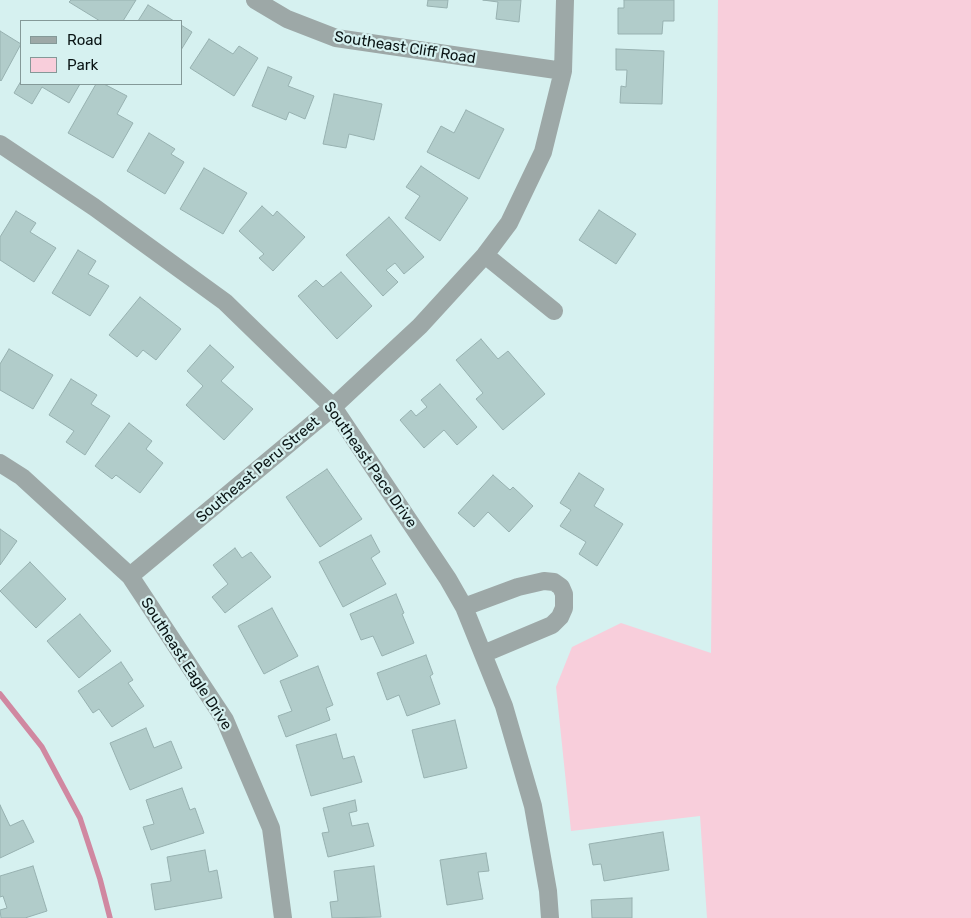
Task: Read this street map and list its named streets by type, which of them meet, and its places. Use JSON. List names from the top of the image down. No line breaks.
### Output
{"streets":{"street":["Southeast Cliff Road","Southeast Pace Drive","Southeast Peru Street","Southeast Eagle Drive"]},"crossings":[["Southeast Cliff Road","Southeast Peru Street"],["Southeast Pace Drive","Southeast Peru Street"],["Southeast Peru Street","Southeast Eagle Drive"]],"legend":["Road","Park"]}
